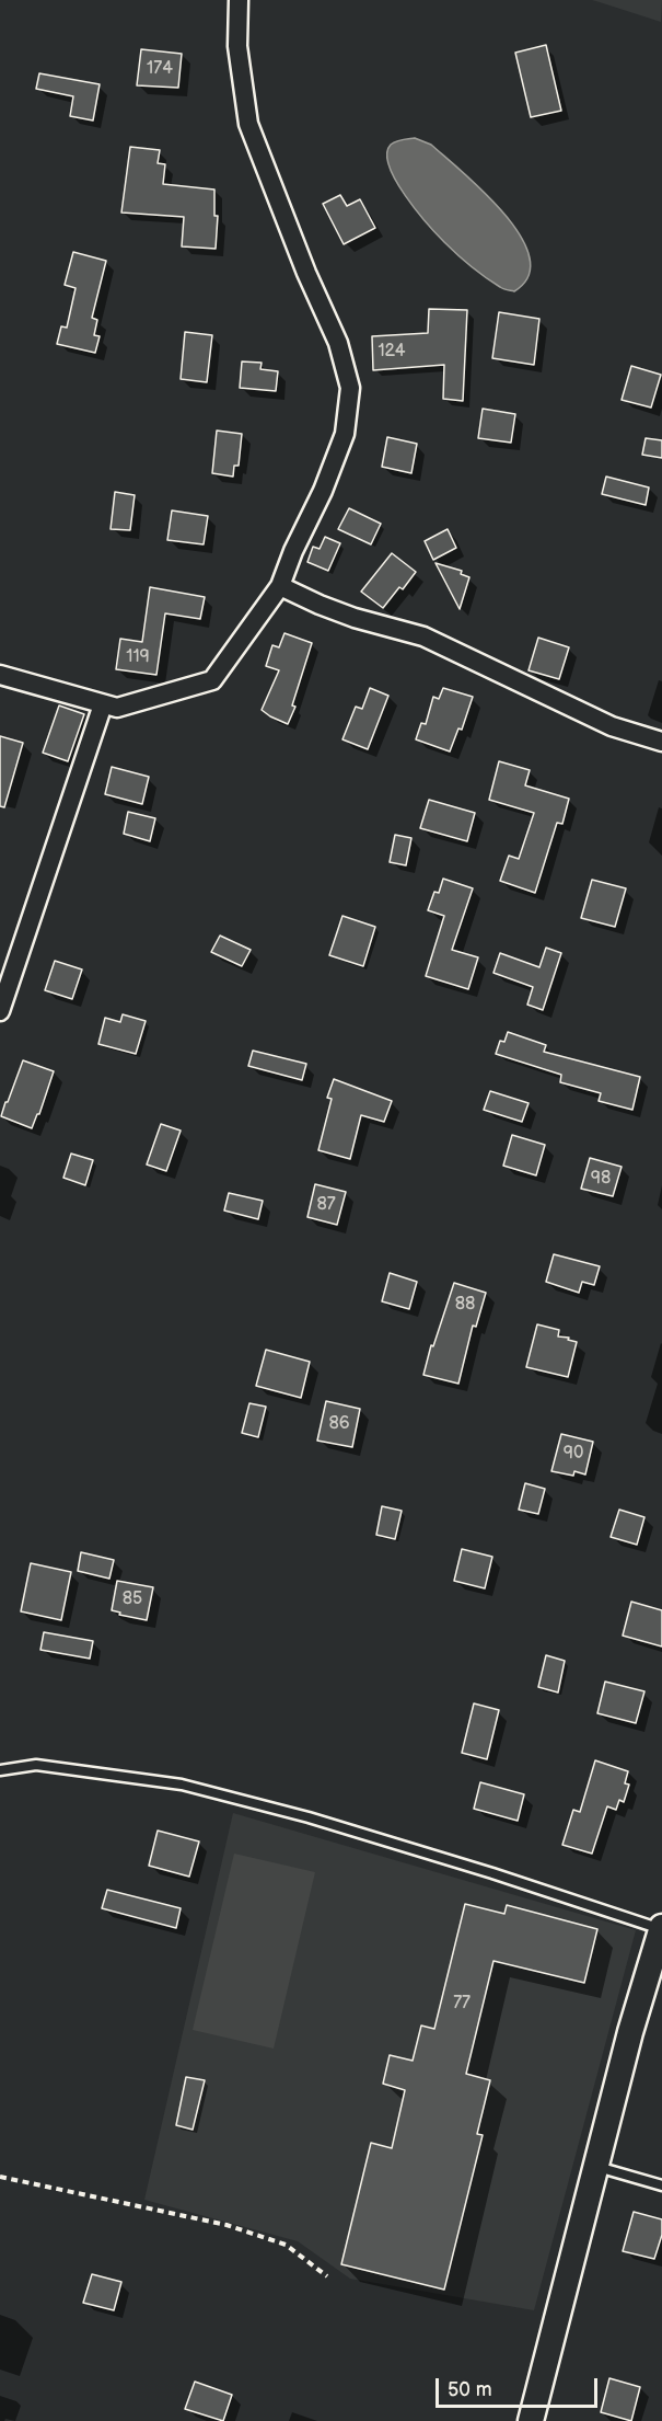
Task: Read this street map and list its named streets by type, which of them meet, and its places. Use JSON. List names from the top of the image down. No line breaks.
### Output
{"house_numbers":["174","124","119","98","87","88","86","90","85","77"],"scale_bar":"50 m"}
